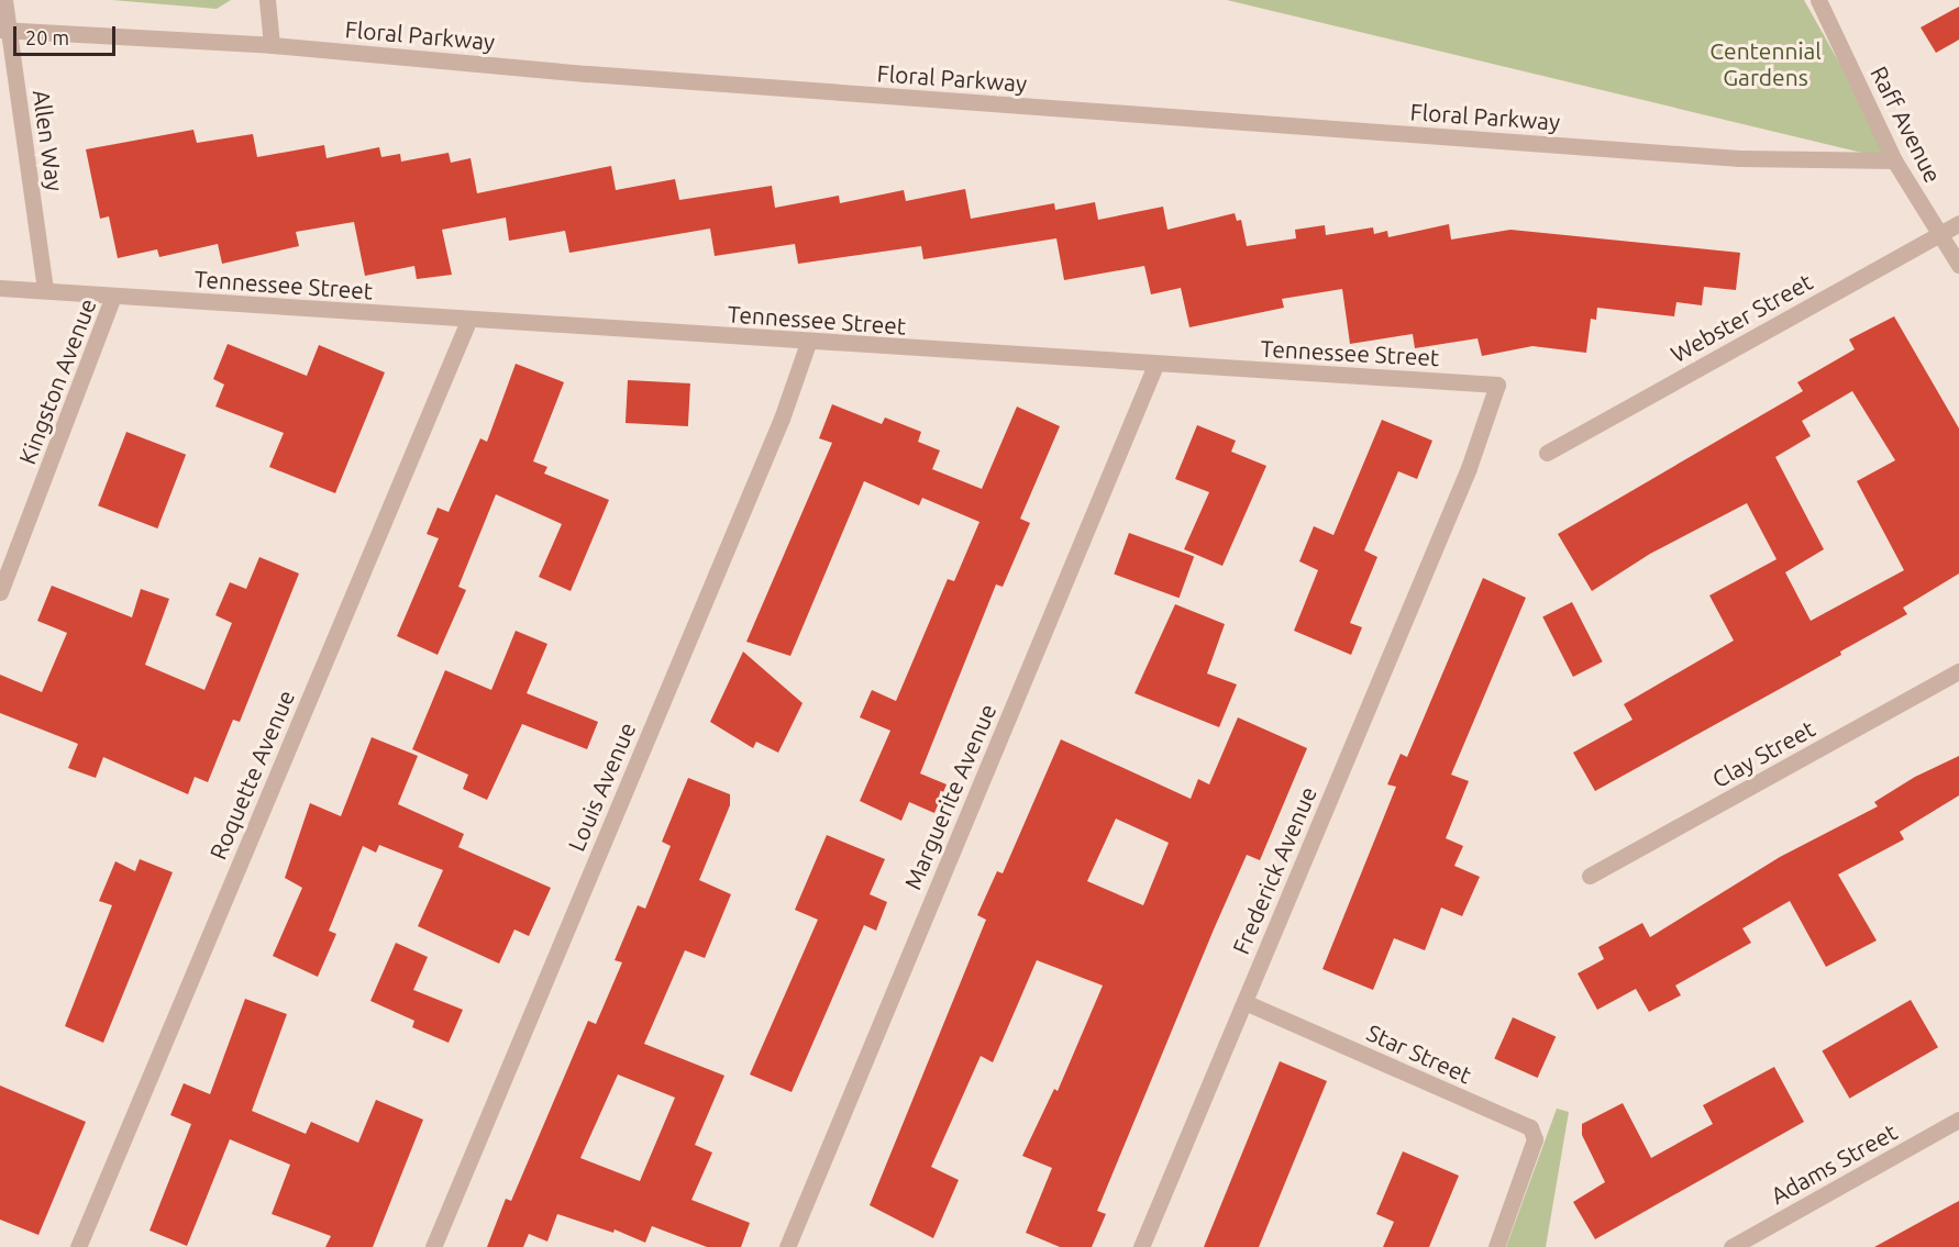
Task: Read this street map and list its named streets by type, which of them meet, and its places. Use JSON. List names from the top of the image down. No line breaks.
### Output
{"streets":{"street":["Floral Parkway","Raff Avenue","Allen Way","Tennessee Street","Webster Street","Kingston Avenue","Clay Street","Roquette Avenue","Louis Avenue","Marguerite Avenue","Frederick Avenue","Star Street","Adams Street"]},"crossings":[["Floral Parkway","Raff Avenue"],["Floral Parkway","Allen Way"],["Raff Avenue","Webster Street"],["Allen Way","Tennessee Street"],["Tennessee Street","Kingston Avenue"],["Tennessee Street","Roquette Avenue"],["Tennessee Street","Louis Avenue"],["Tennessee Street","Marguerite Avenue"],["Tennessee Street","Frederick Avenue"],["Frederick Avenue","Star Street"]],"parks":["Centennial Gardens"],"scale_bar":"20 m"}
